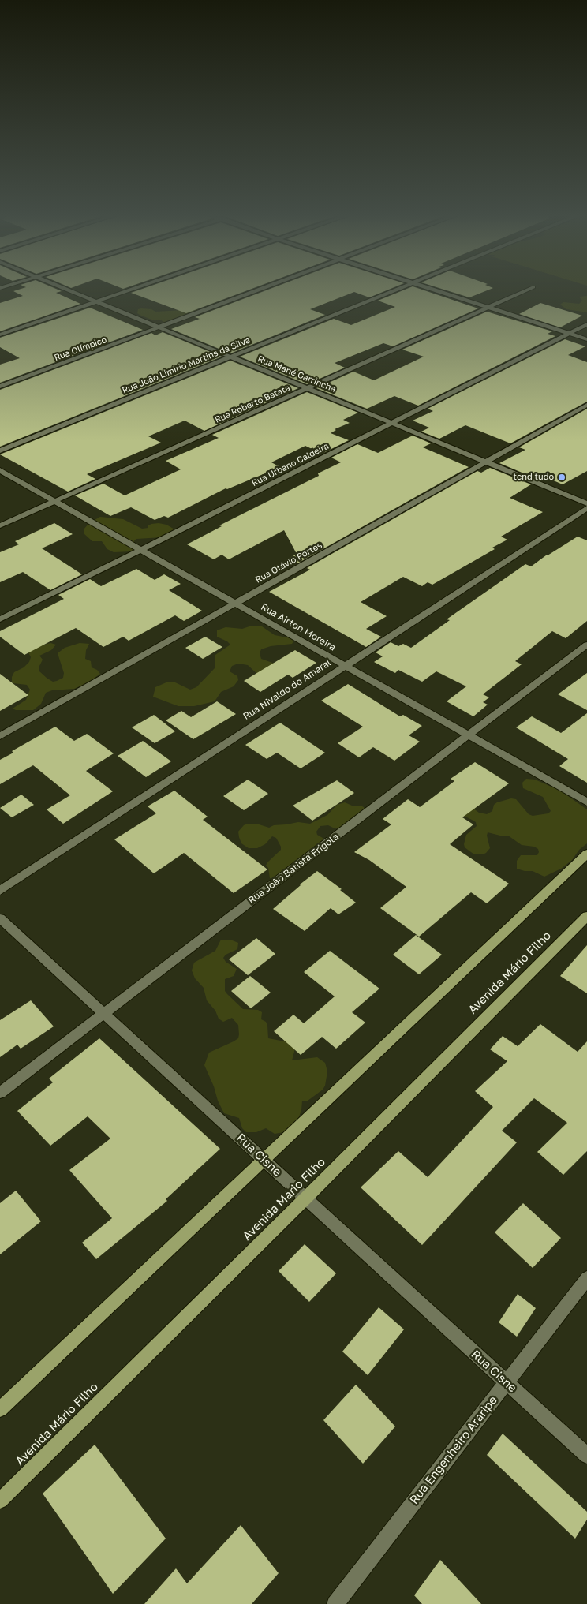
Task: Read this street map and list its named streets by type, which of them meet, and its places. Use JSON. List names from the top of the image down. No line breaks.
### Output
{"streets":{"main road":["Avenida Mário Filho"],"street":["Rua Olímpico","Rua João Limirio Martins da Silva","Rua Mané Garrincha","Rua Roberto Batata","Rua Urbano Caldeira","Rua Otávio Portes","Rua Airton Moreira","Rua Nivaldo do Amaral","Rua João Batista Frigola","Rua Cisne","Rua Engenheiro Araripe"]},"crossings":[["Rua Olímpico","Rua Mané Garrincha"],["Rua João Limirio Martins da Silva","Rua Mané Garrincha"],["Rua Mané Garrincha","Rua Roberto Batata"],["Rua Mané Garrincha","Rua Urbano Caldeira"],["Rua Mané Garrincha","Rua Otávio Portes"],["Rua Roberto Batata","Rua Airton Moreira"],["Rua Urbano Caldeira","Rua Airton Moreira"],["Rua Otávio Portes","Rua Airton Moreira"],["Rua Airton Moreira","Rua Nivaldo do Amaral"],["Rua Airton Moreira","Rua João Batista Frigola"],["Rua João Batista Frigola","Rua Cisne"],["Avenida Mário Filho","Rua Cisne"],["Rua Cisne","Rua Engenheiro Araripe"]],"places":["tend tudo"]}
